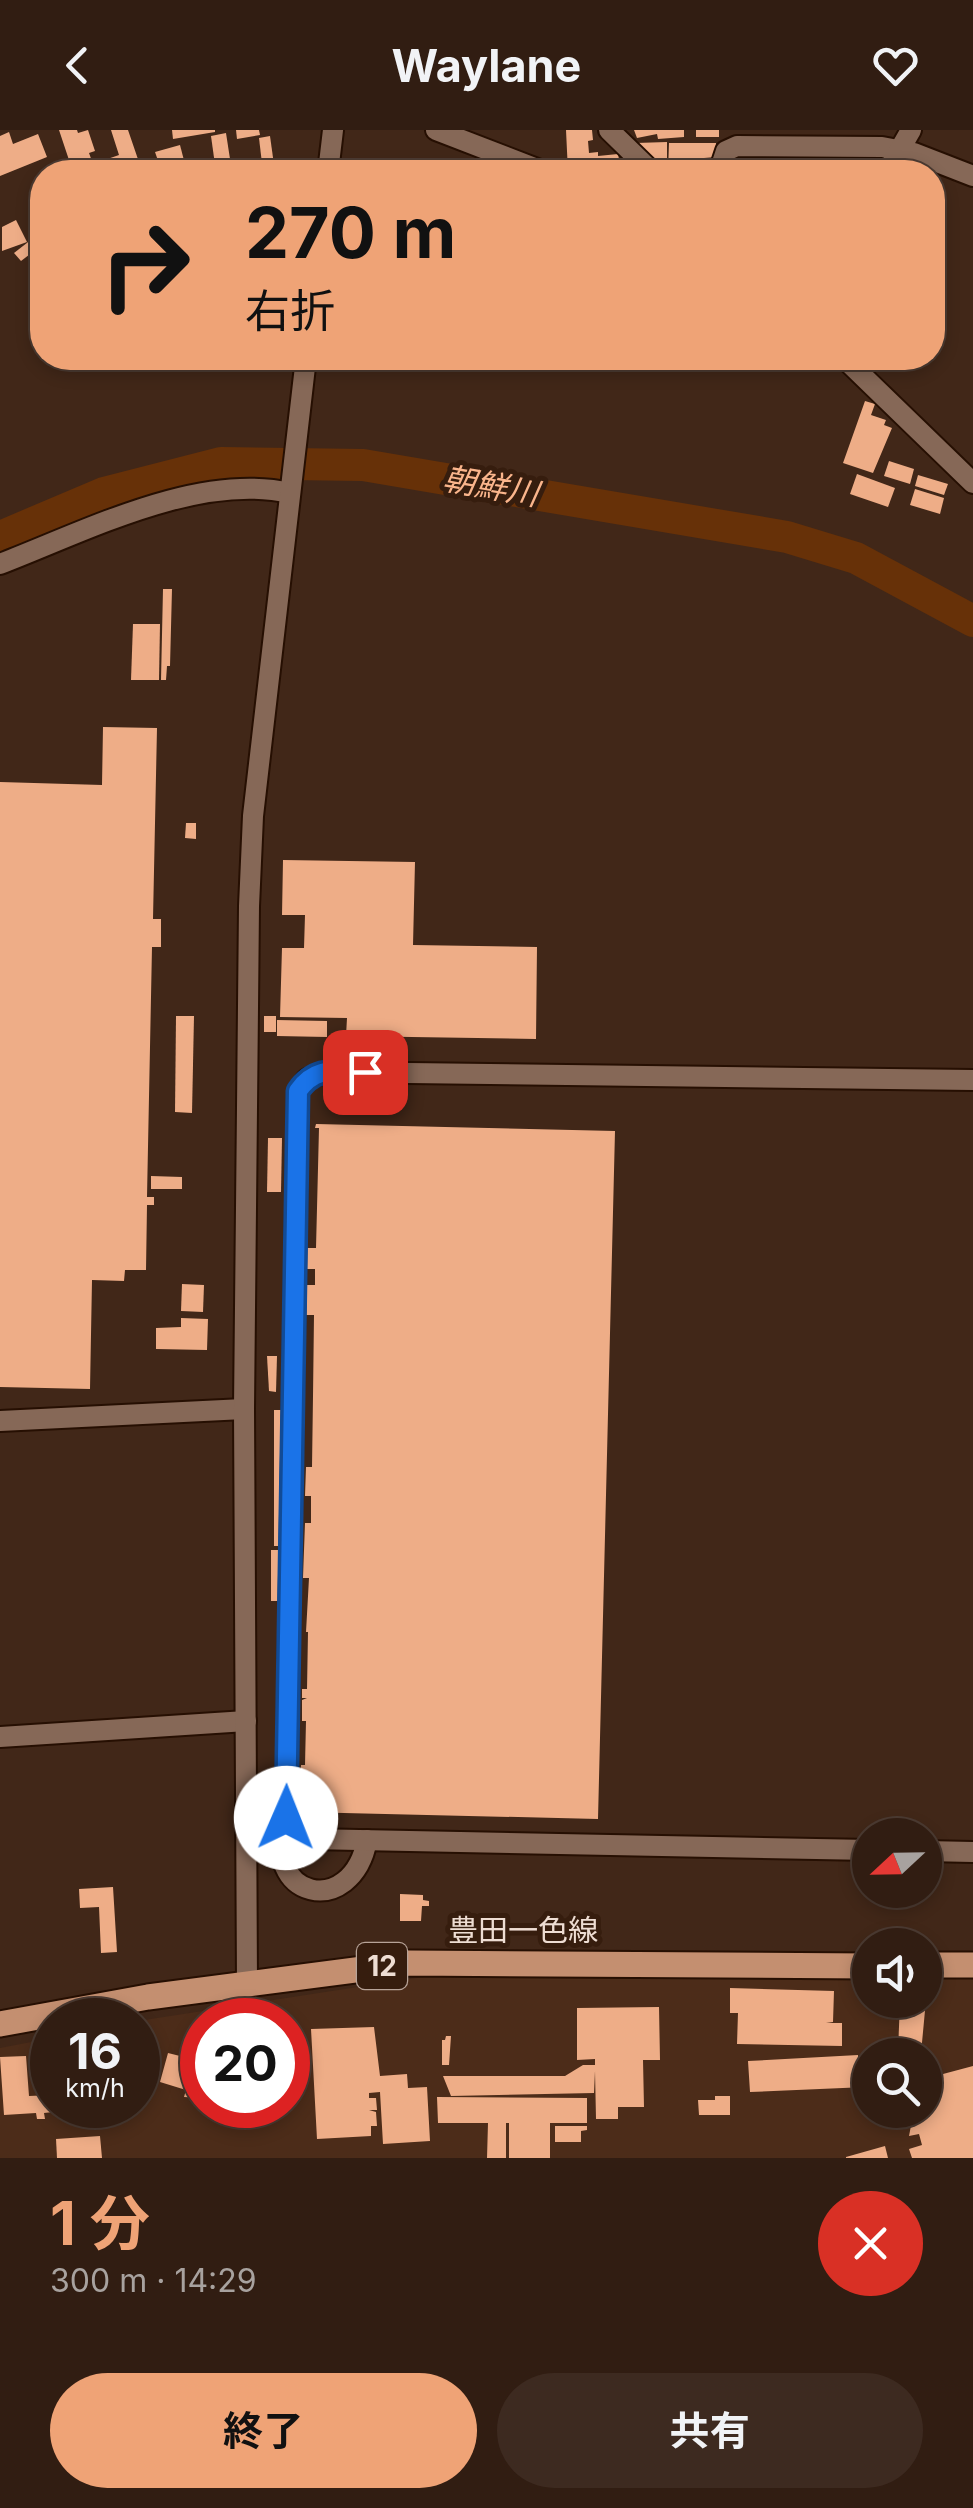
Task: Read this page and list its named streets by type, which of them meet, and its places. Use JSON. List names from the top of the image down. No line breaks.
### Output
{"streets":{"main road":["豊田一色線","12"]},"water":["朝鮮川"],"north":"left","page":{"header":"Waylane","turn":["270 m","右折"],"speed":"16 km/h","limit":"20","heading":["1 分","300 m · 14:29"],"buttons":["終了","共有"]}}
